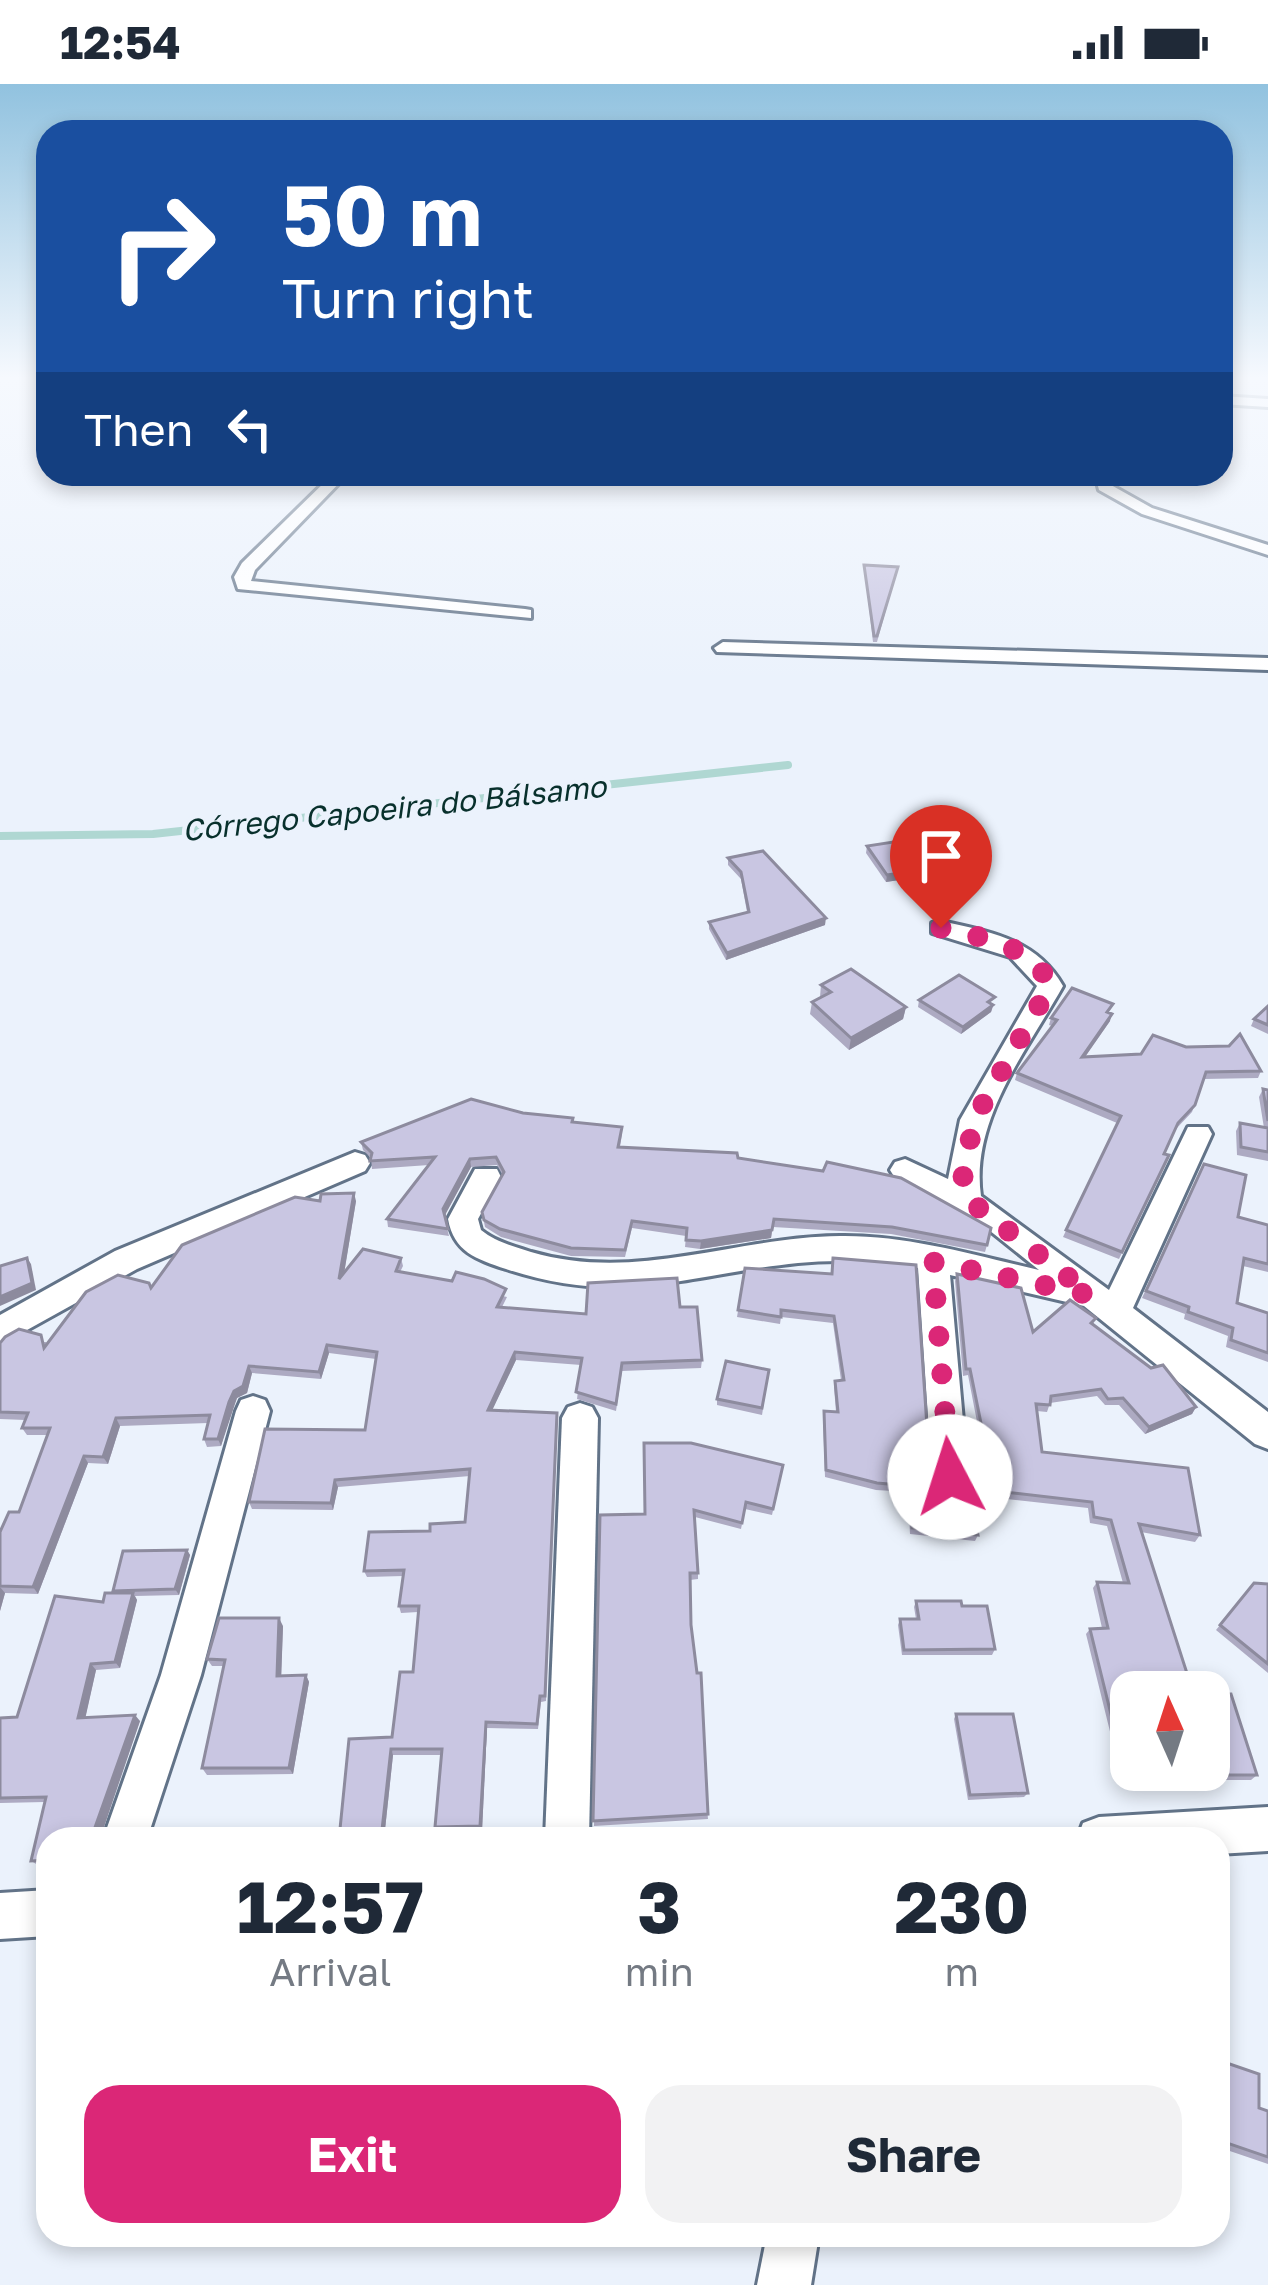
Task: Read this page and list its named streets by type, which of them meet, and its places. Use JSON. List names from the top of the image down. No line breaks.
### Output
{"water":["Córrego Capoeira do Bálsamo"],"north":"top","page":{"status":"12:54","turn":["50 m","Turn right"],"then":"Then","eta":["12:57","Arrival","3","min","230","m"],"buttons":["Exit","Share"]}}
